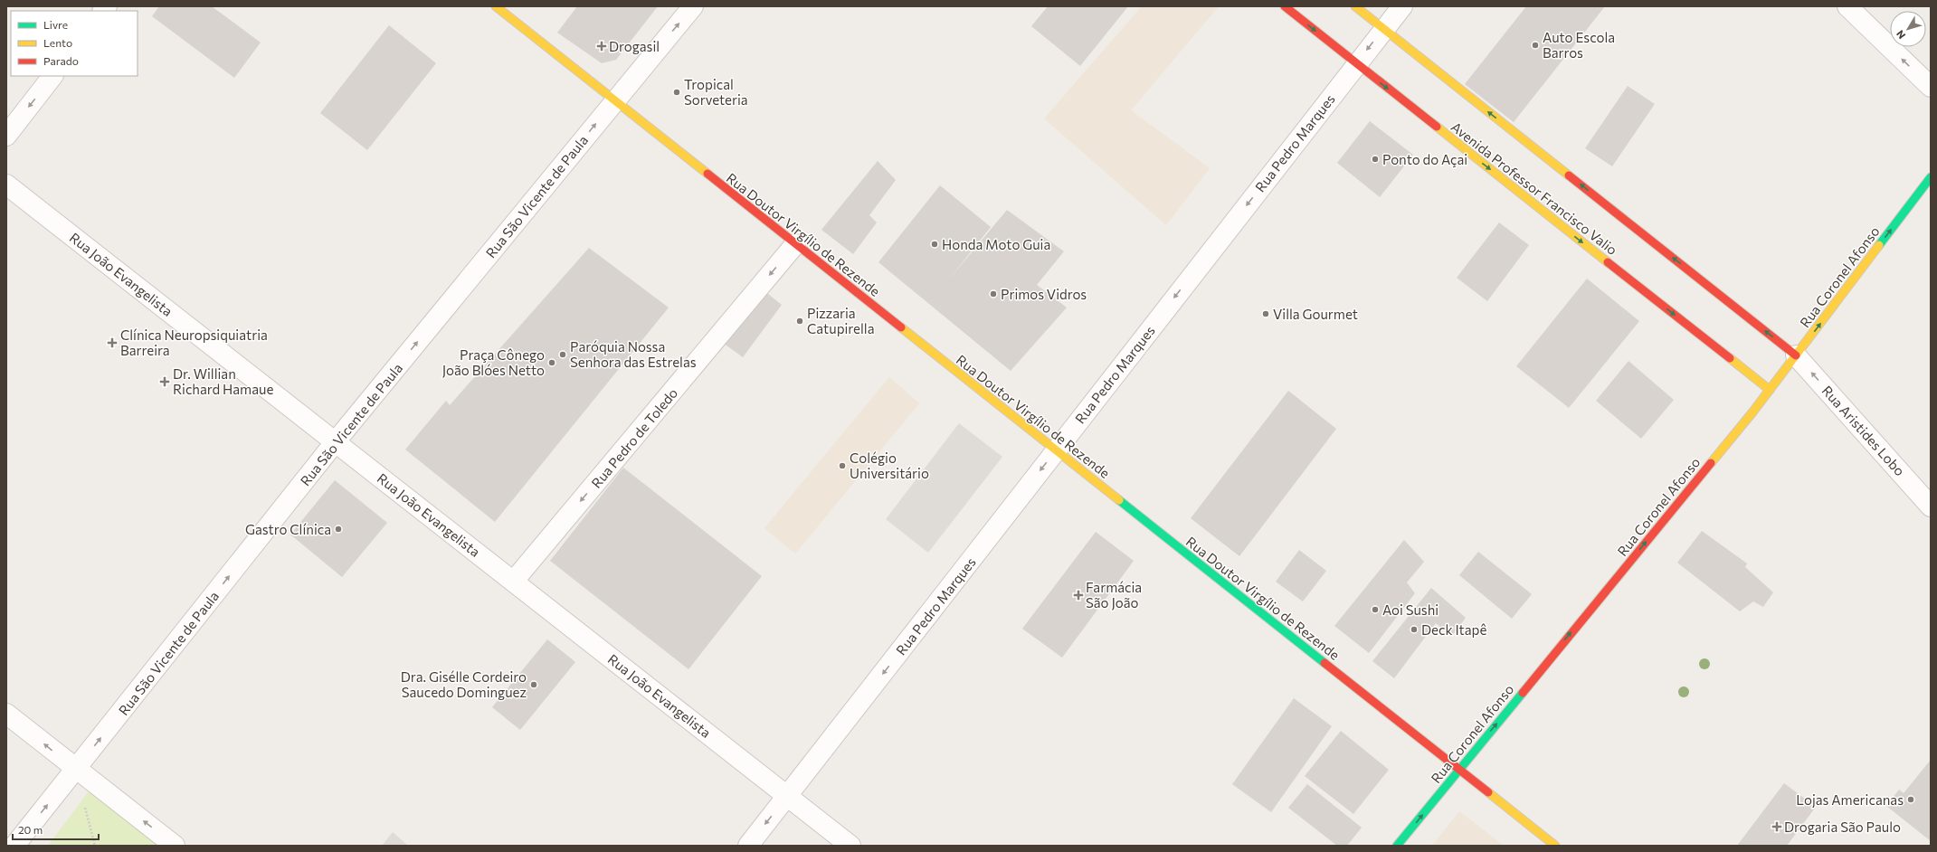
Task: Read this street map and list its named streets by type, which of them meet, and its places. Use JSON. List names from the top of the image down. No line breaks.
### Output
{"streets":{"main road":["Avenida Professor Francisco Valio","Rua Doutor Virgílio de Rezende","Rua Coronel Afonso"],"street":["Rua Pedro Marques","Rua São Vicente de Paula","Rua João Evangelista","Rua Aristides Lobo","Rua Pedro de Toledo"]},"crossings":[["Rua Pedro Marques","Avenida Professor Francisco Valio"],["Rua Pedro Marques","Rua Doutor Virgílio de Rezende"],["Rua Pedro Marques","Rua João Evangelista"],["Avenida Professor Francisco Valio","Rua Coronel Afonso"],["Rua São Vicente de Paula","Rua Doutor Virgílio de Rezende"],["Rua São Vicente de Paula","Rua João Evangelista"],["Rua Doutor Virgílio de Rezende","Rua Coronel Afonso"],["Rua Doutor Virgílio de Rezende","Rua Pedro de Toledo"],["Rua João Evangelista","Rua Pedro de Toledo"],["Rua Coronel Afonso","Rua Aristides Lobo"]],"one_way":["Rua Pedro Marques","Rua São Vicente de Paula","Rua Coronel Afonso","Rua Aristides Lobo","Rua Pedro de Toledo"],"places":{"other":["Auto Escola Barros","Tropical Sorveteria","Ponto do Açai","Honda Moto Guia","Primos Vidros","Villa Gourmet","Pizzaria Catupirella","Paróquia Nossa Senhora das Estrelas","Praça Cônego João Blóes Netto","Colégio Universitário","Gastro Clínica","Aoi Sushi","Deck Itapê","Dra. Gisélle Cordeiro Saucedo Dominguez","Lojas Americanas"],"health":["Drogasil","Clínica Neuropsiquiatria Barreira","Dr. Willian Richard Hamaue","Farmácia São João","Drogaria São Paulo"]},"legend":["Livre","Lento","Parado"],"scale_bar":"20 m","north":"bottom left"}
